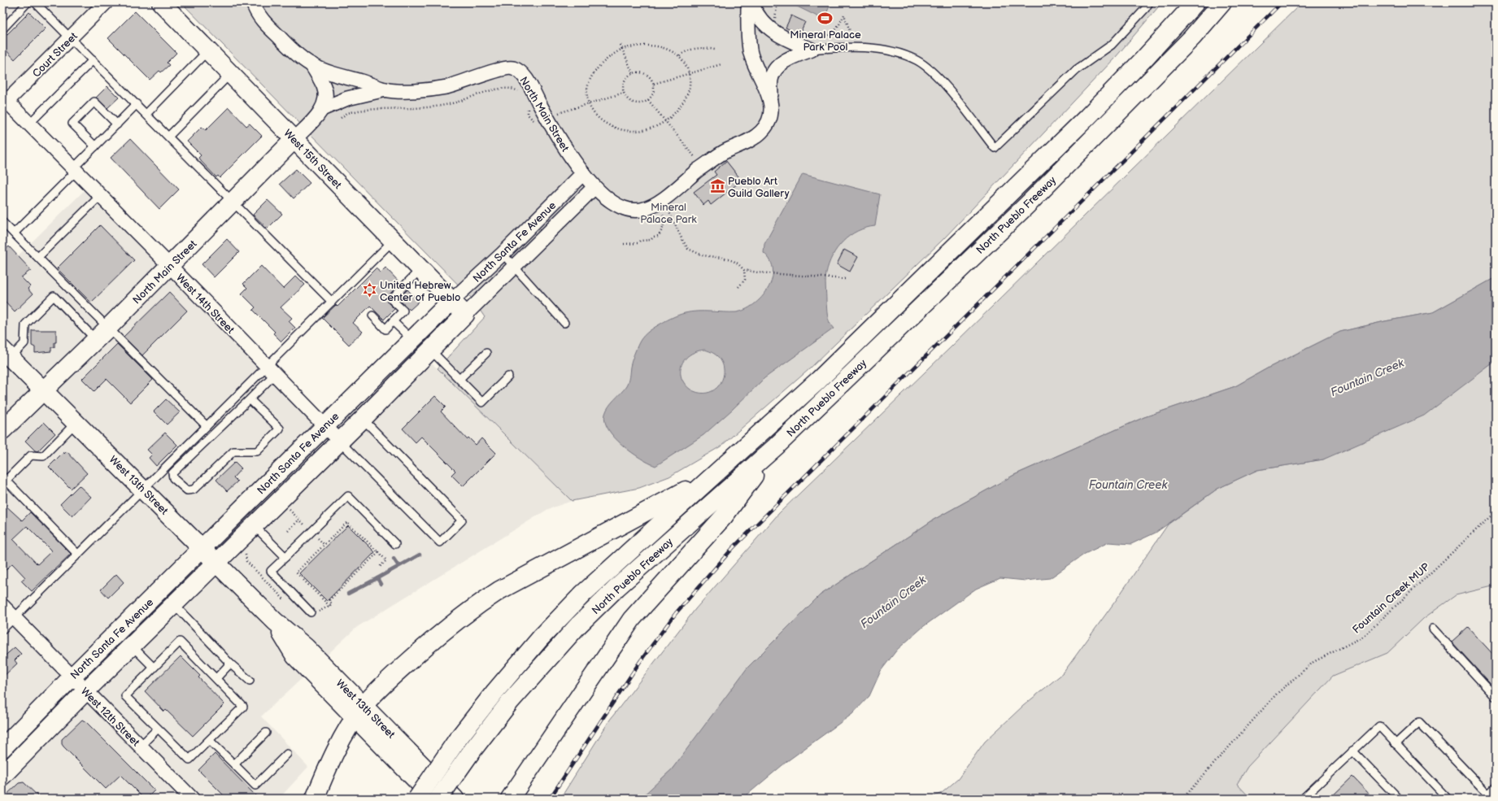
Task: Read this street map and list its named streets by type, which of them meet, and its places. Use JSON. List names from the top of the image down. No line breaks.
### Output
{"streets":{"main road":["North Main Street","West 15th Street","North Pueblo Freeway","North Santa Fe Avenue","West 13th Street"],"street":["Court Street","West 14th Street","West 12th Street"],"path":["Fountain Creek MUP"]},"crossings":[["Court Street","West 14th Street"],["North Main Street","West 15th Street"],["North Main Street","North Santa Fe Avenue"],["North Main Street","West 14th Street"],["North Main Street","West 13th Street"],["West 15th Street","North Santa Fe Avenue"],["North Santa Fe Avenue","West 14th Street"],["North Santa Fe Avenue","West 13th Street"],["North Santa Fe Avenue","West 12th Street"]],"water":["Fountain Creek"],"parks":["Mineral Palace Park"],"places":{"sports":["Mineral Palace Park Pool"],"museum":["Pueblo Art Guild Gallery"],"synagogue":["United Hebrew Center of Pueblo"]}}
